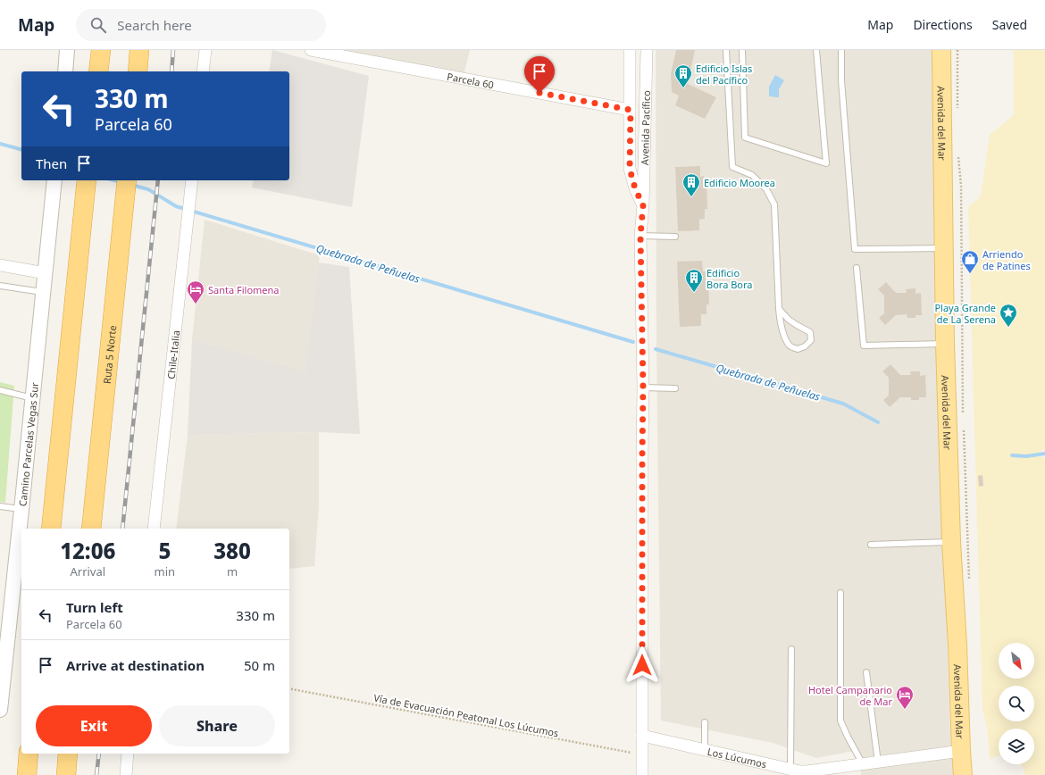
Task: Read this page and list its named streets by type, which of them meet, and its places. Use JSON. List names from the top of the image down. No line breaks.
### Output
{"streets":{"highway":["Ruta 5 Norte"],"main road":["Avenida del Mar"],"street":["Parcela 60","Avenida Pacífico","Chile-Italia","Camino Parcelas Vegas Sur","Los Lúcumos"],"path":["Vía de Evacuación Peatonal Los Lúcumos"]},"crossings":[["Parcela 60","Avenida Pacífico"],["Avenida del Mar","Los Lúcumos"],["Avenida Pacífico","Vía de Evacuación Peatonal Los Lúcumos"],["Avenida Pacífico","Los Lúcumos"]],"water":["Quebrada de Peñuelas"],"places":{"building":["Edificio Islas del Pacífico","Edificio Moorea","Edificio Bora Bora"],"shop":["Arriendo de Patines"],"hotel":["Santa Filomena","Hotel Campanario de Mar"],"place":["Playa Grande de La Serena"]},"north":"bottom right","page":{"header":"Map","search":"Search here","nav":["Map","Directions","Saved"],"turn":["330 m","Parcela 60"],"then":"Then","eta":["12:06","Arrival","5","min","380","m"],"list":[{"name":"Turn left","note":"Parcela 60","value":"330 m"},{"name":"Arrive at destination","value":"50 m"}],"buttons":["Exit","Share"]}}
